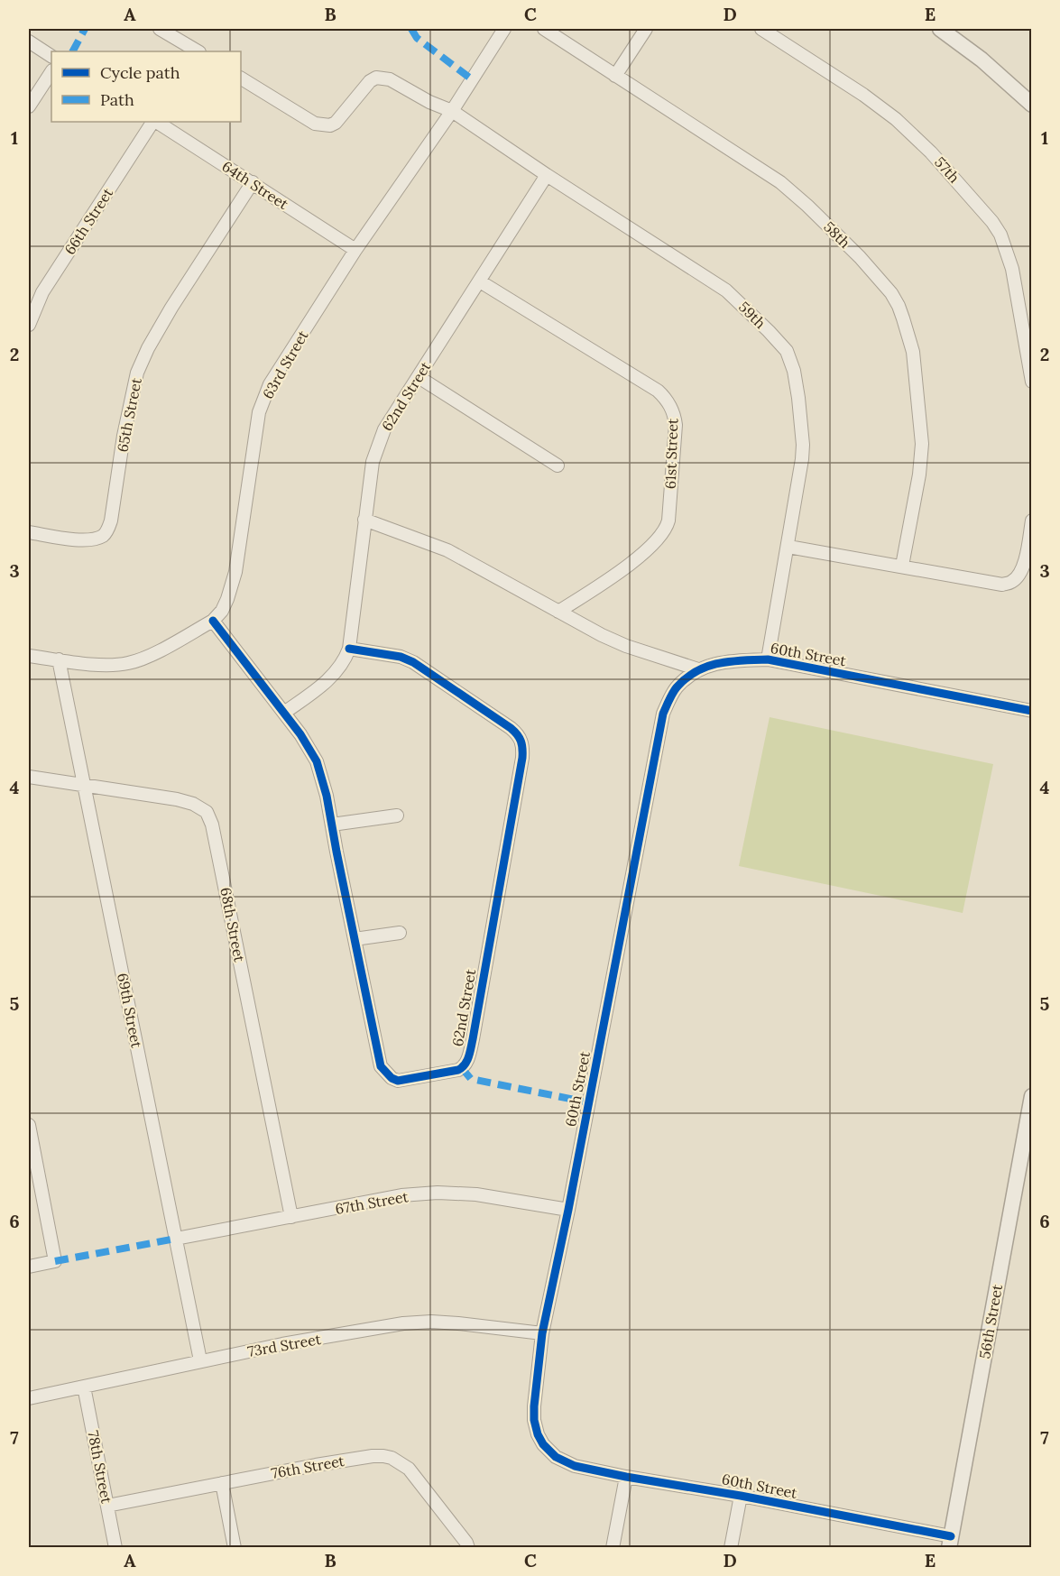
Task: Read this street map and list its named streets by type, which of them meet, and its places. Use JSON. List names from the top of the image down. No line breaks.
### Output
{"streets":{"street":["57th","64th Street","66th Street","58th","59th","63rd Street","62nd Street","65th Street","61st Street","60th Street","68th Street","69th Street","67th Street","56th Street","73rd Street","78th Street","76th Street"]},"crossings":[["64th Street","63rd Street"],["64th Street","65th Street"],["59th","63rd Street"],["59th","62nd Street"],["59th","60th Street"],["63rd Street","62nd Street"],["63rd Street","69th Street"],["62nd Street","61st Street"],["60th Street","67th Street"],["60th Street","56th Street"],["60th Street","73rd Street"],["68th Street","69th Street"],["68th Street","67th Street"],["69th Street","67th Street"],["69th Street","73rd Street"],["73rd Street","78th Street"],["78th Street","76th Street"]],"legend":["Cycle path","Path"],"grid":{"columns":["A","B","C","D","E"],"rows":["1","2","3","4","5","6","7"]}}
